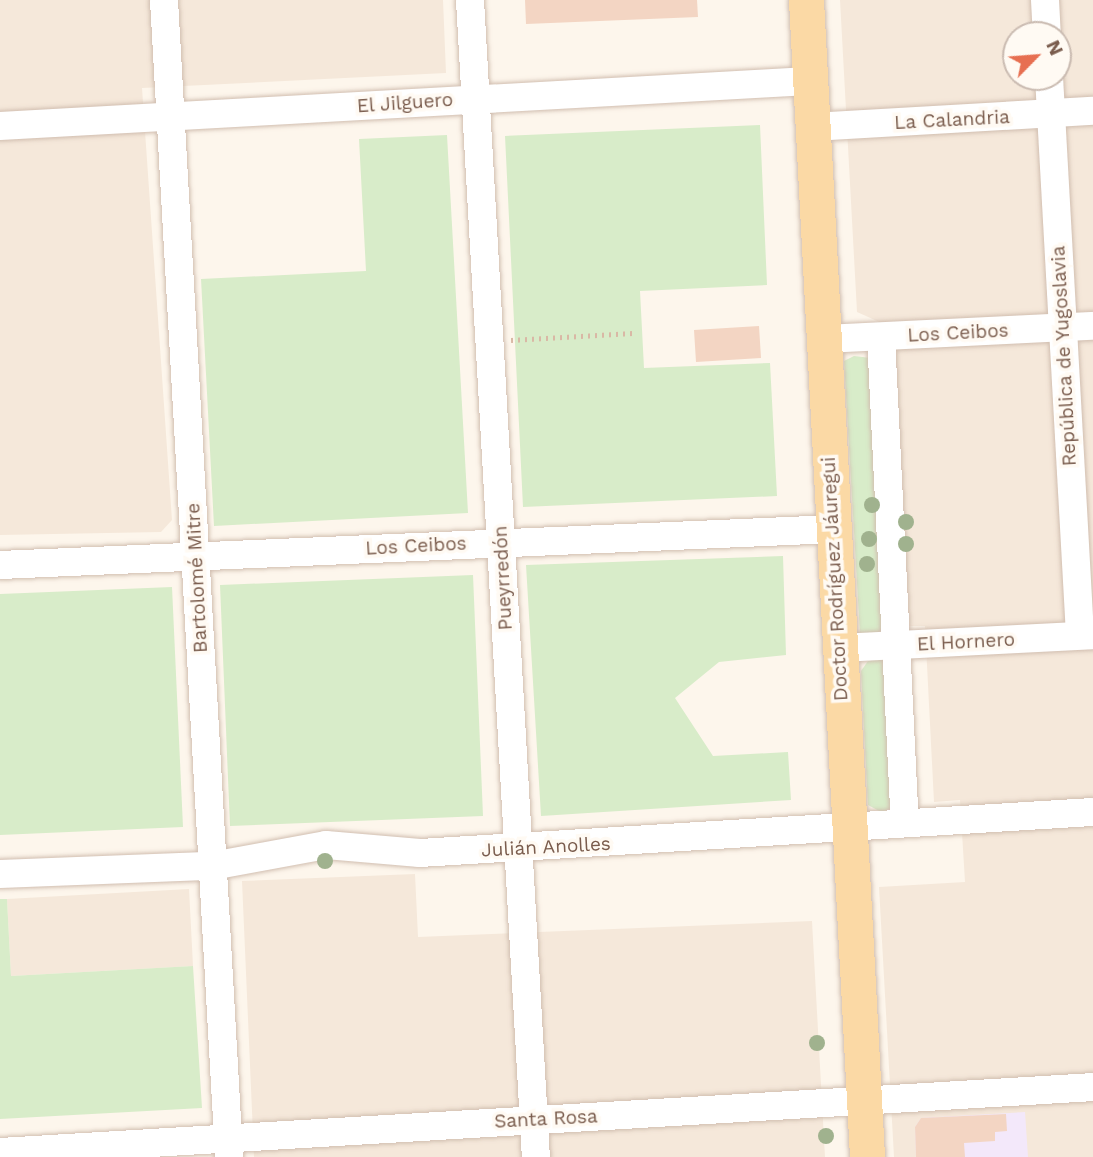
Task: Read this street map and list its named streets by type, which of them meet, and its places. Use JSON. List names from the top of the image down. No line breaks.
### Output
{"streets":{"main road":["Doctor Rodríguez Jáuregui"],"street":["El Jilguero","La Calandria","Los Ceibos","República de Yugoslavia","Bartolomé Mitre","Pueyrredón","El Hornero","Julián Anolles","Santa Rosa"]},"crossings":[["El Jilguero","Bartolomé Mitre"],["El Jilguero","Pueyrredón"],["El Jilguero","Doctor Rodríguez Jáuregui"],["La Calandria","República de Yugoslavia"],["La Calandria","Doctor Rodríguez Jáuregui"],["Los Ceibos","República de Yugoslavia"],["Los Ceibos","Bartolomé Mitre"],["Los Ceibos","Pueyrredón"],["Los Ceibos","Doctor Rodríguez Jáuregui"],["República de Yugoslavia","El Hornero"],["Bartolomé Mitre","Julián Anolles"],["Bartolomé Mitre","Santa Rosa"],["Pueyrredón","Julián Anolles"],["Pueyrredón","Santa Rosa"],["Doctor Rodríguez Jáuregui","El Hornero"],["Doctor Rodríguez Jáuregui","Julián Anolles"],["Doctor Rodríguez Jáuregui","Santa Rosa"]],"north":"top right"}
